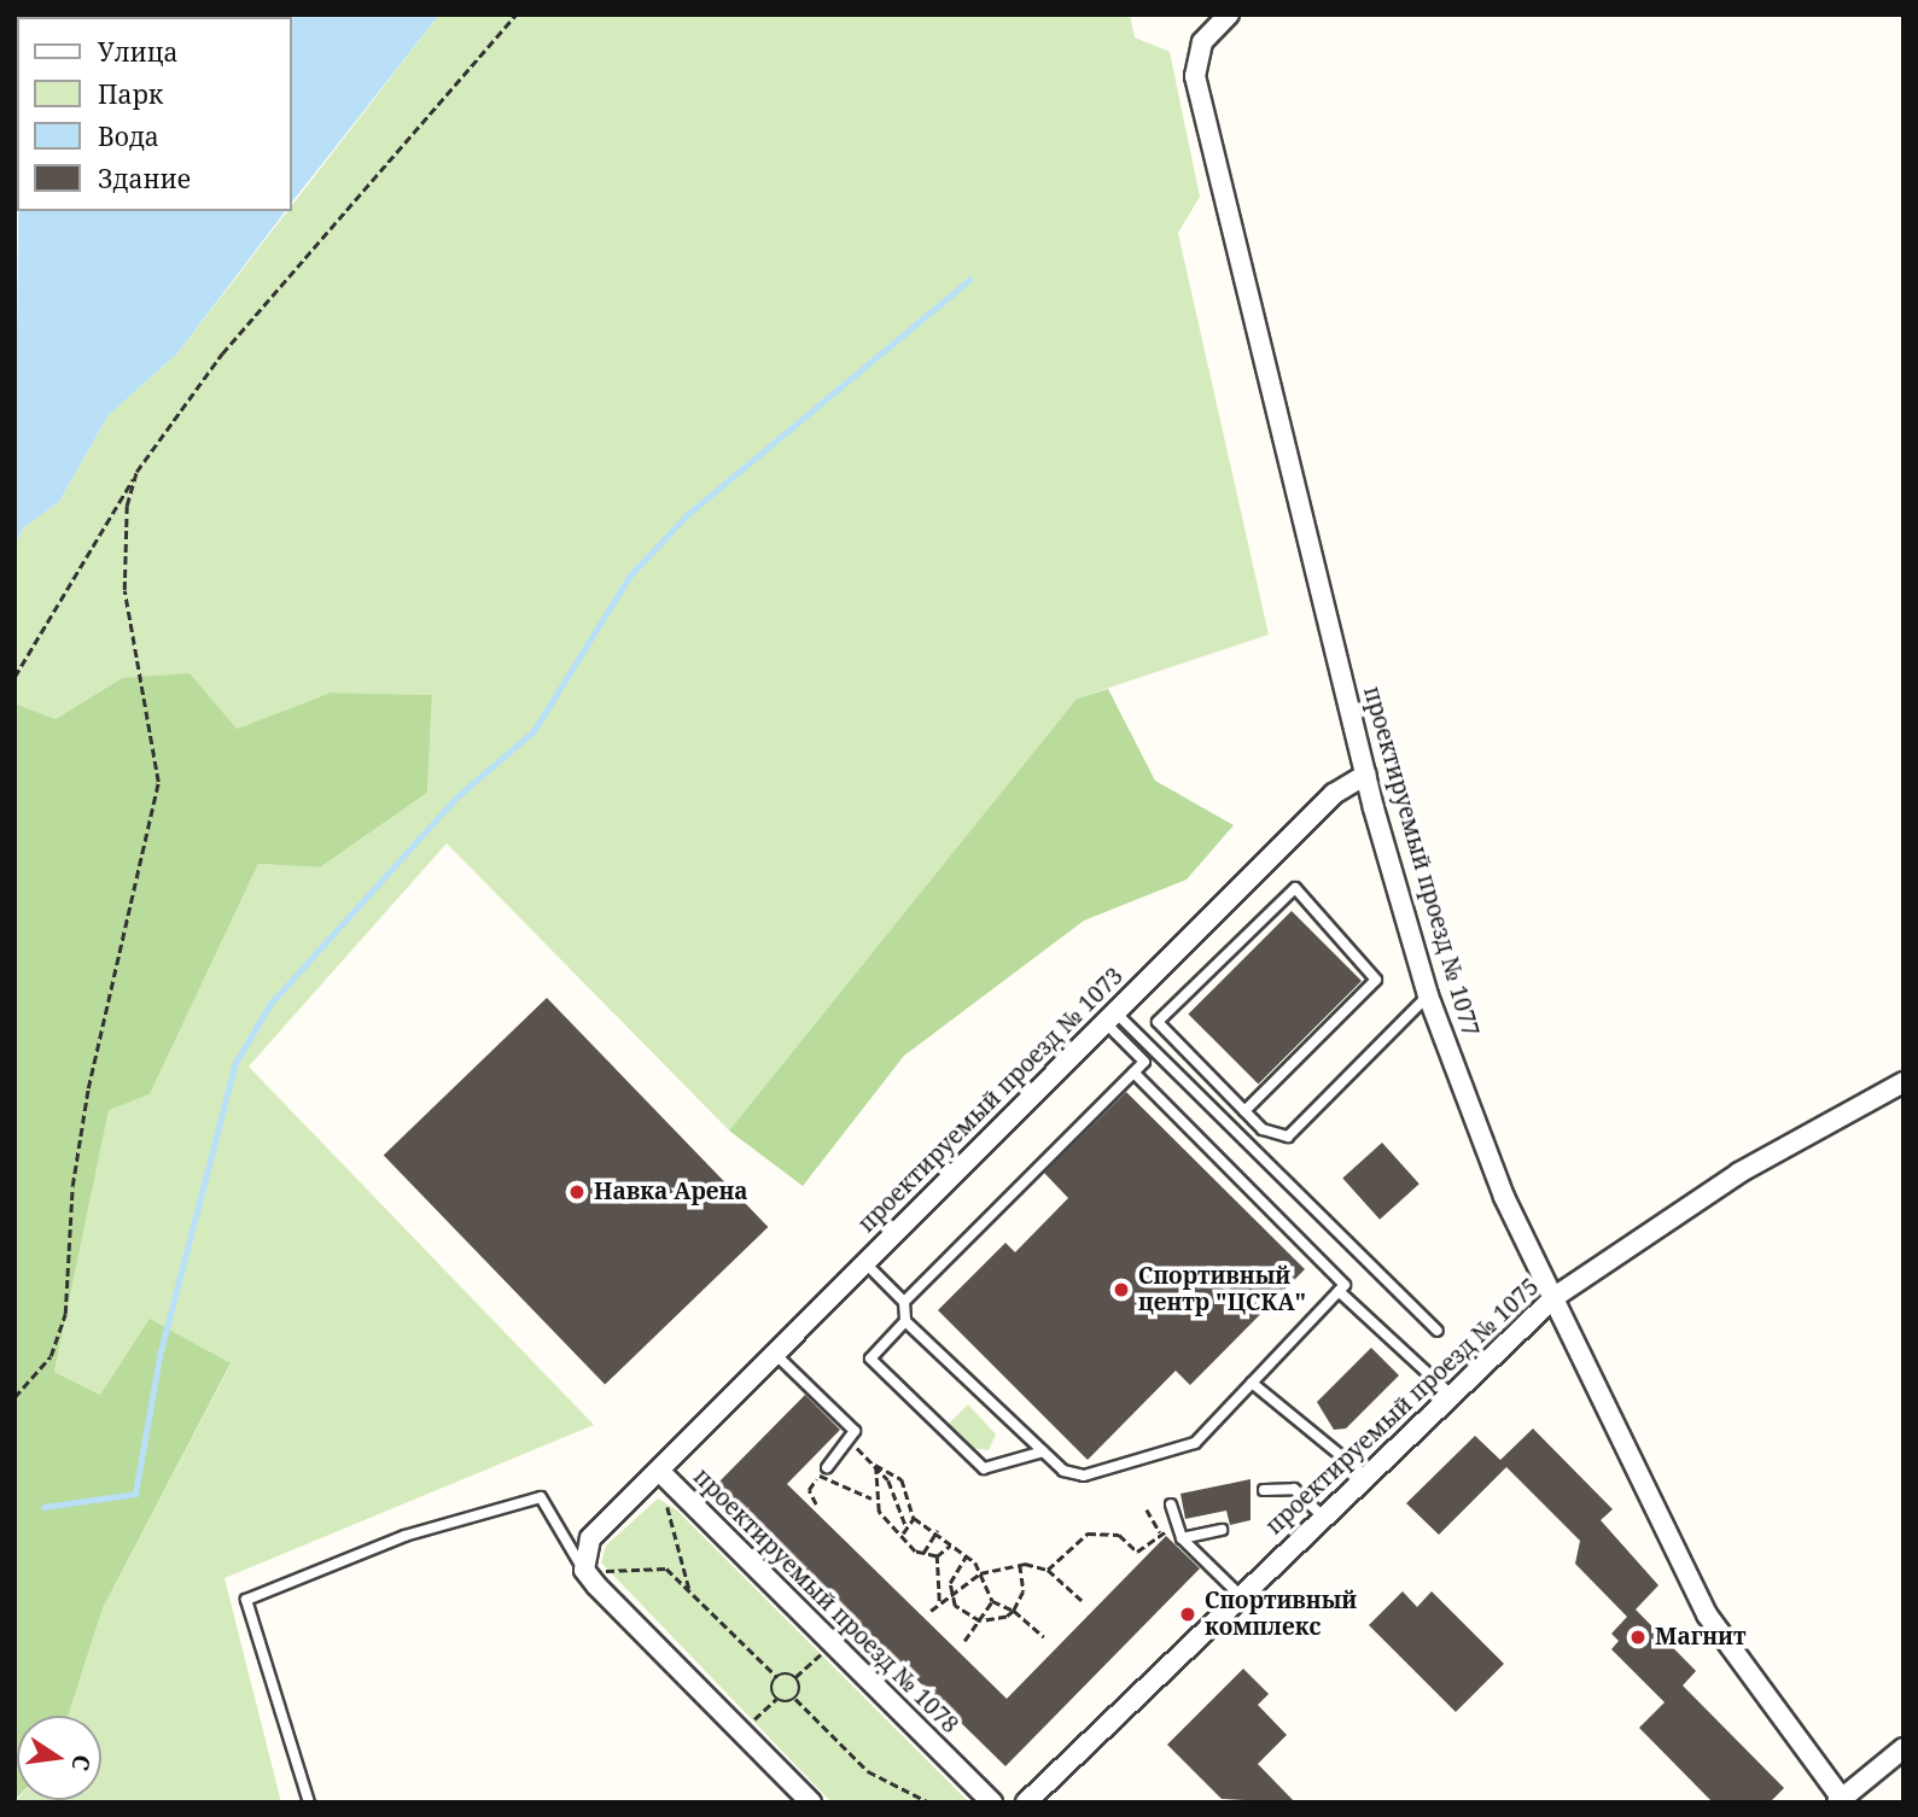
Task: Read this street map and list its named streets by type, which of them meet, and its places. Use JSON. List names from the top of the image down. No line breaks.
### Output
{"streets":{"street":["проектируемый проезд № 1077","проектируемый проезд № 1073","проектируемый проезд № 1075","проектируемый проезд № 1078"]},"crossings":[["проектируемый проезд № 1077","проектируемый проезд № 1073"],["проектируемый проезд № 1077","проектируемый проезд № 1075"],["проектируемый проезд № 1073","проектируемый проезд № 1078"]],"places":["Навка Арена","Спортивный центр \"ЦСКА\"","Спортивный комплекс","Магнит"],"legend":["Улица","Парк","Вода","Здание"],"north":"right"}
